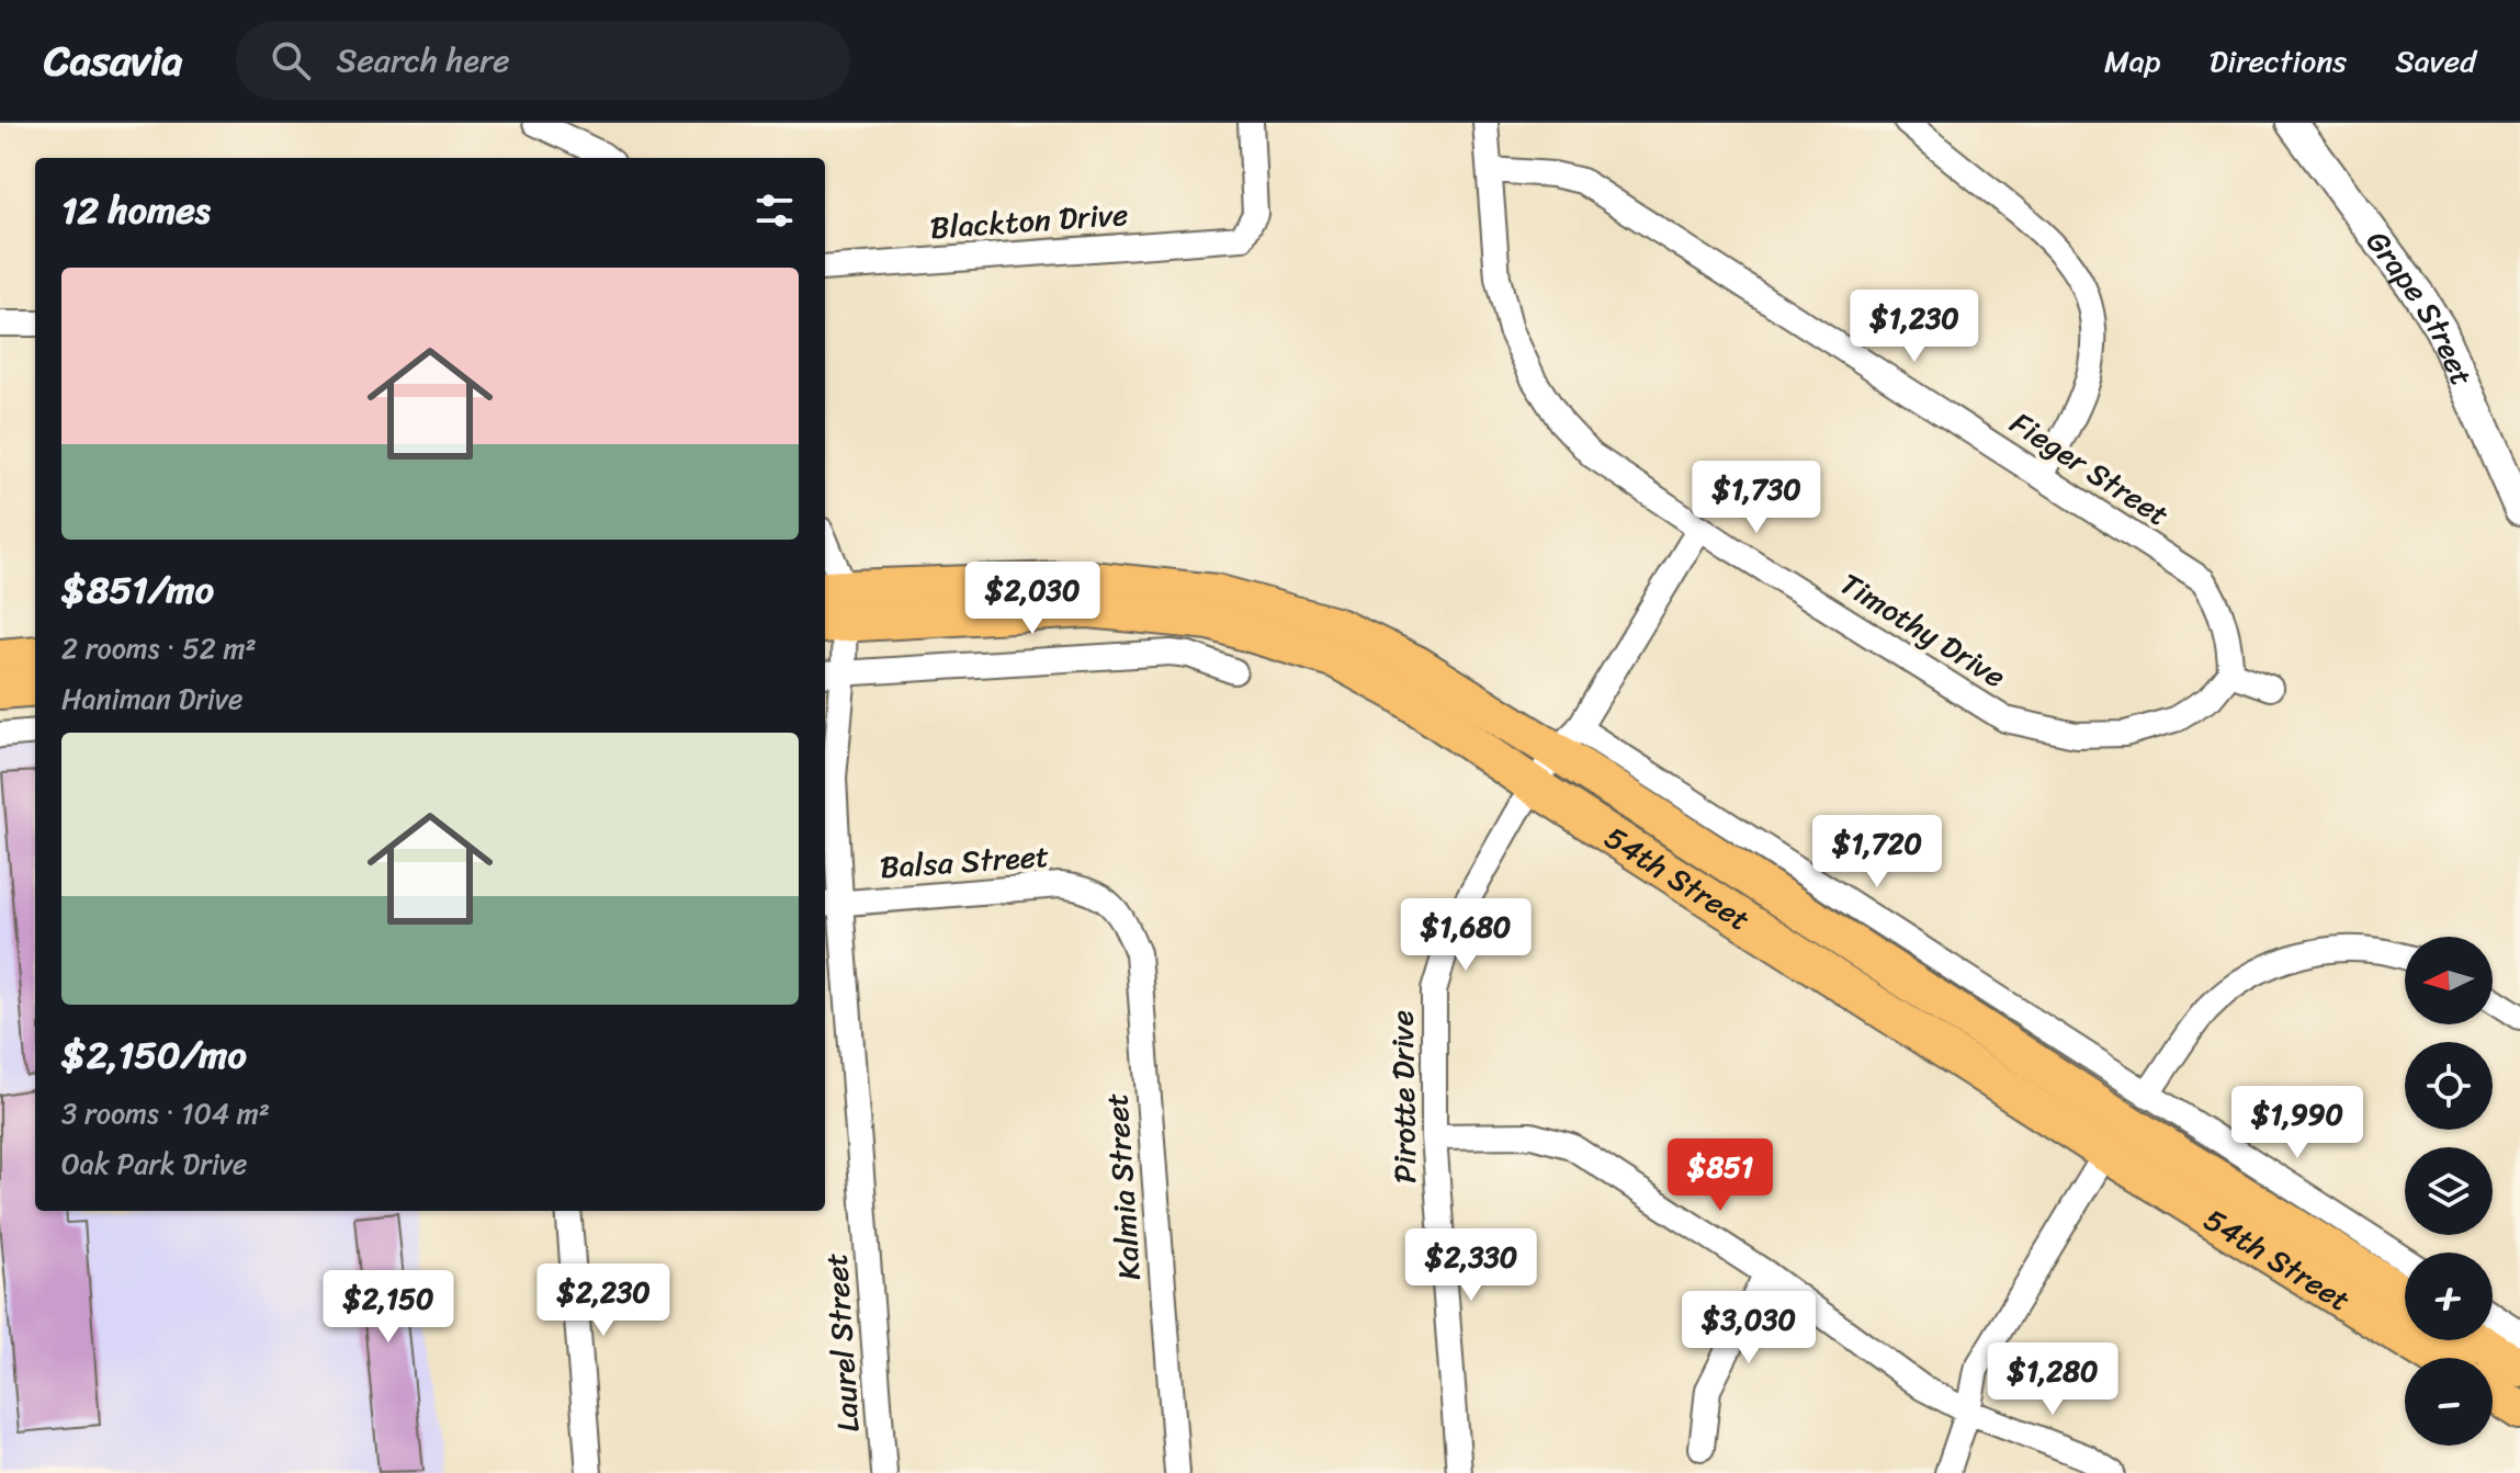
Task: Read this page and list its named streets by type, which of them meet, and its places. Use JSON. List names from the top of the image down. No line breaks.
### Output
{"streets":{"main road":["54th Street"],"street":["Blackton Drive","Grape Street","Fieger Street","Timothy Drive","Balsa Street","Pirotte Drive","Kalmia Street","Laurel Street"]},"crossings":[["Fieger Street","Timothy Drive"],["Timothy Drive","Pirotte Drive"],["Balsa Street","Kalmia Street"],["Balsa Street","Laurel Street"],["54th Street","Pirotte Drive"],["54th Street","Laurel Street"]],"north":"left","page":{"header":"Casavia","search":"Search here","nav":["Map","Directions","Saved"],"heading":"12 homes","list":[{"name":"$851/mo","note":"2 rooms · 52 m² · Haniman Drive"},{"name":"$2,150/mo","note":"3 rooms · 104 m² · Oak Park Drive"}],"price":["$1,230","$1,730","$2,030","$1,720","$1,680","$1,990","$851","$2,330","$2,230","$2,150","$3,030","$1,280"],"map_buttons":["+","−"]}}
